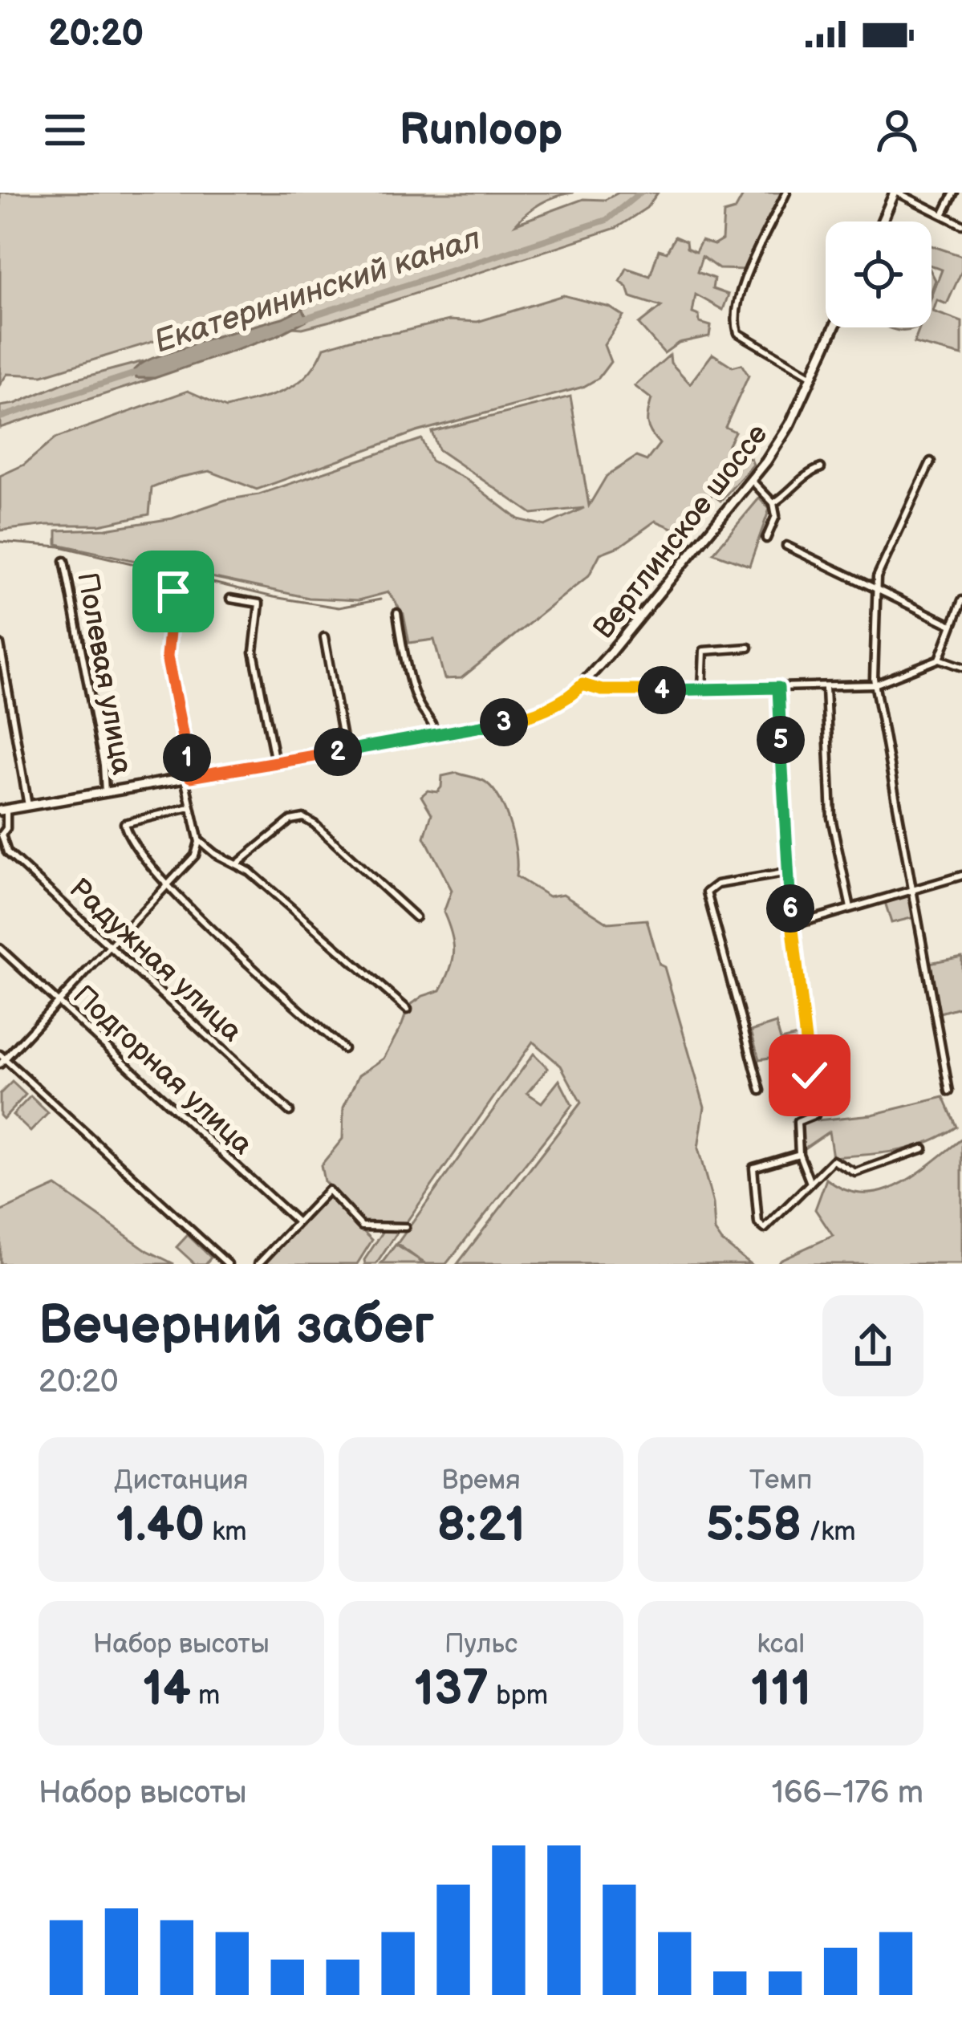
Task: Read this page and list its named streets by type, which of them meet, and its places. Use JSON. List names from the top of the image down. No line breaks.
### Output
{"streets":{"main road":["Вертлинское шоссе"],"street":["Полевая улица","Радужная улица","Подгорная улица"]},"crossings":[["Вертлинское шоссе","Полевая улица"]],"water":["Екатерининский канал"],"page":{"status":"20:20","header":"Runloop","pins":["4","3","5","2","1","6"],"heading":["Вечерний забег","20:20"],"stats":[["Дистанция","1.40 km"],["Время","8:21"],["Темп","5:58 /km"],["Набор высоты","14 m"],["Пульс","137 bpm"],["kcal","111"]],"chart":["Набор высоты","166–176 m"]}}
